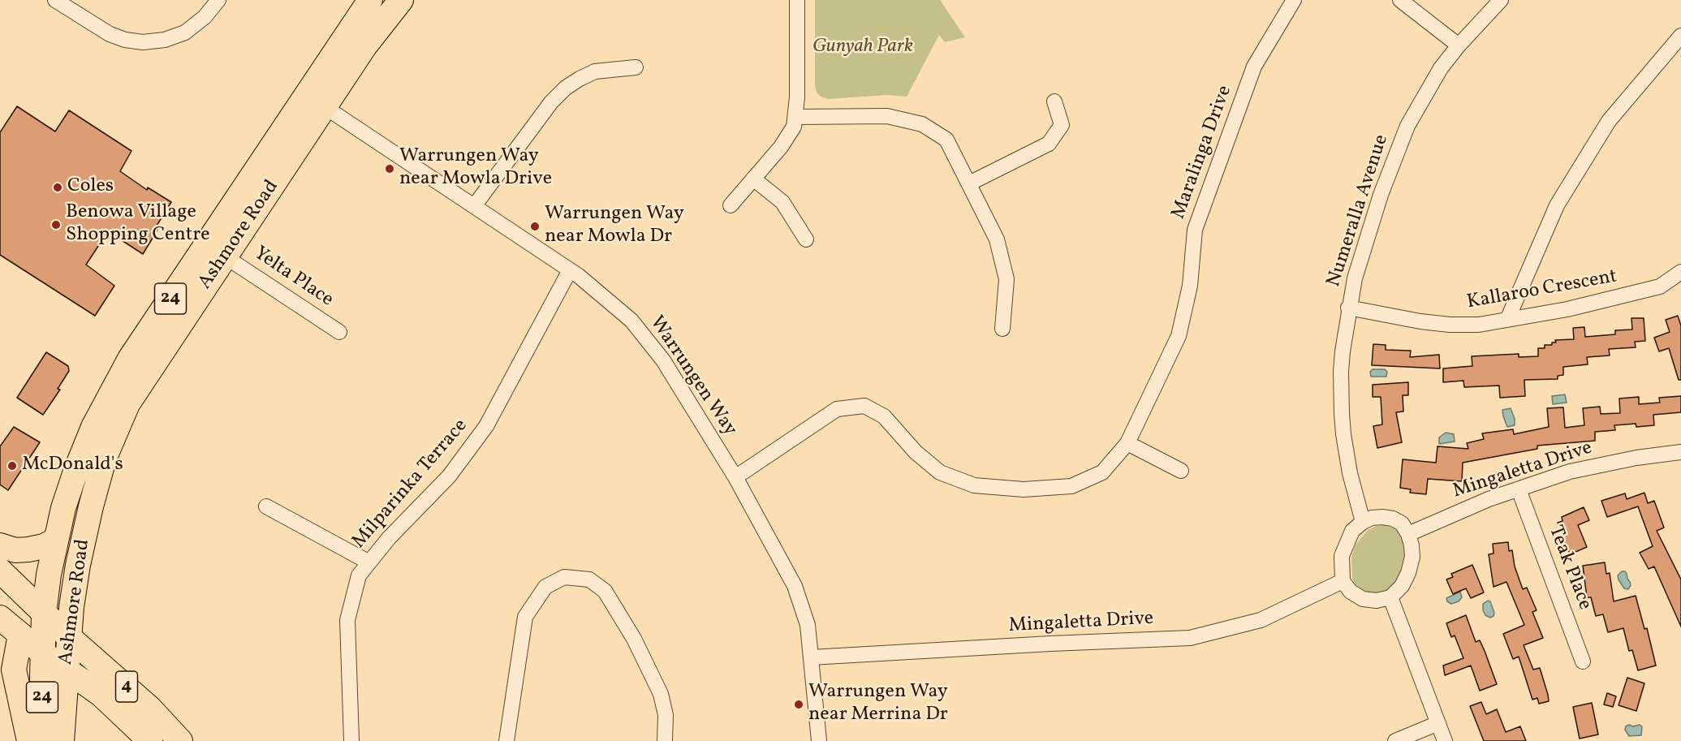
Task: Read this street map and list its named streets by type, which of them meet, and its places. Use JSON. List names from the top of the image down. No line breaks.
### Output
{"streets":{"main road":["Ashmore Road","24","4"],"street":["Maralinga Drive","Numeralla Avenue","Yelta Place","Kallaroo Crescent","Warrungen Way","Mingaletta Drive","Milparinka Terrace","Teak Place"]},"crossings":[["Maralinga Drive","Warrungen Way"],["Numeralla Avenue","Kallaroo Crescent"],["Numeralla Avenue","Mingaletta Drive"],["Ashmore Road","Yelta Place"],["Ashmore Road","Warrungen Way"],["Ashmore Road","4"],["Warrungen Way","Mingaletta Drive"],["Warrungen Way","Milparinka Terrace"],["Mingaletta Drive","Teak Place"]],"parks":["Gunyah Park"],"places":["Warrungen Way near Mowla Drive","Coles","Benowa Village Shopping Centre","Warrungen Way near Mowla Dr","McDonald's","Warrungen Way near Merrina Dr"]}
